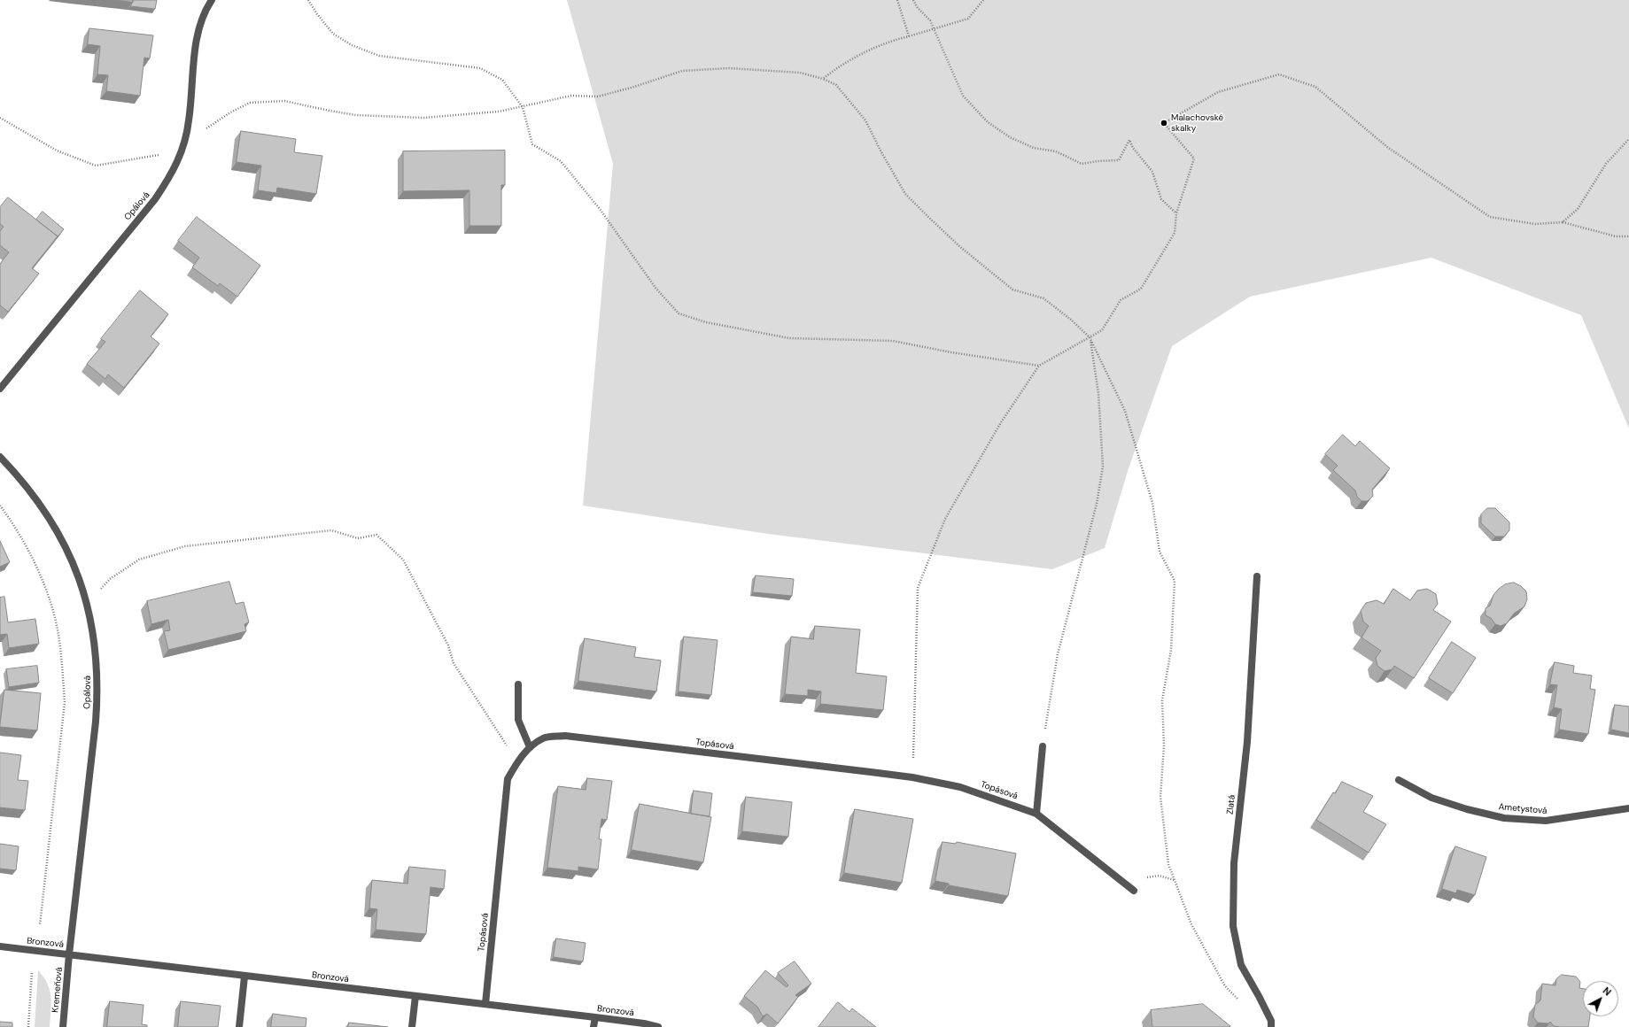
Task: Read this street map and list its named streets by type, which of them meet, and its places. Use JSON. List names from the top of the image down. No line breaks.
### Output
{"streets":{"street":["Opálová","Topásová","Zlatá","Ametystová","Bronzová","Kremeňová"]},"crossings":[["Opálová","Bronzová"],["Opálová","Kremeňová"],["Topásová","Bronzová"],["Bronzová","Kremeňová"]],"places":["Malachovské skalky"],"north":"top right"}
